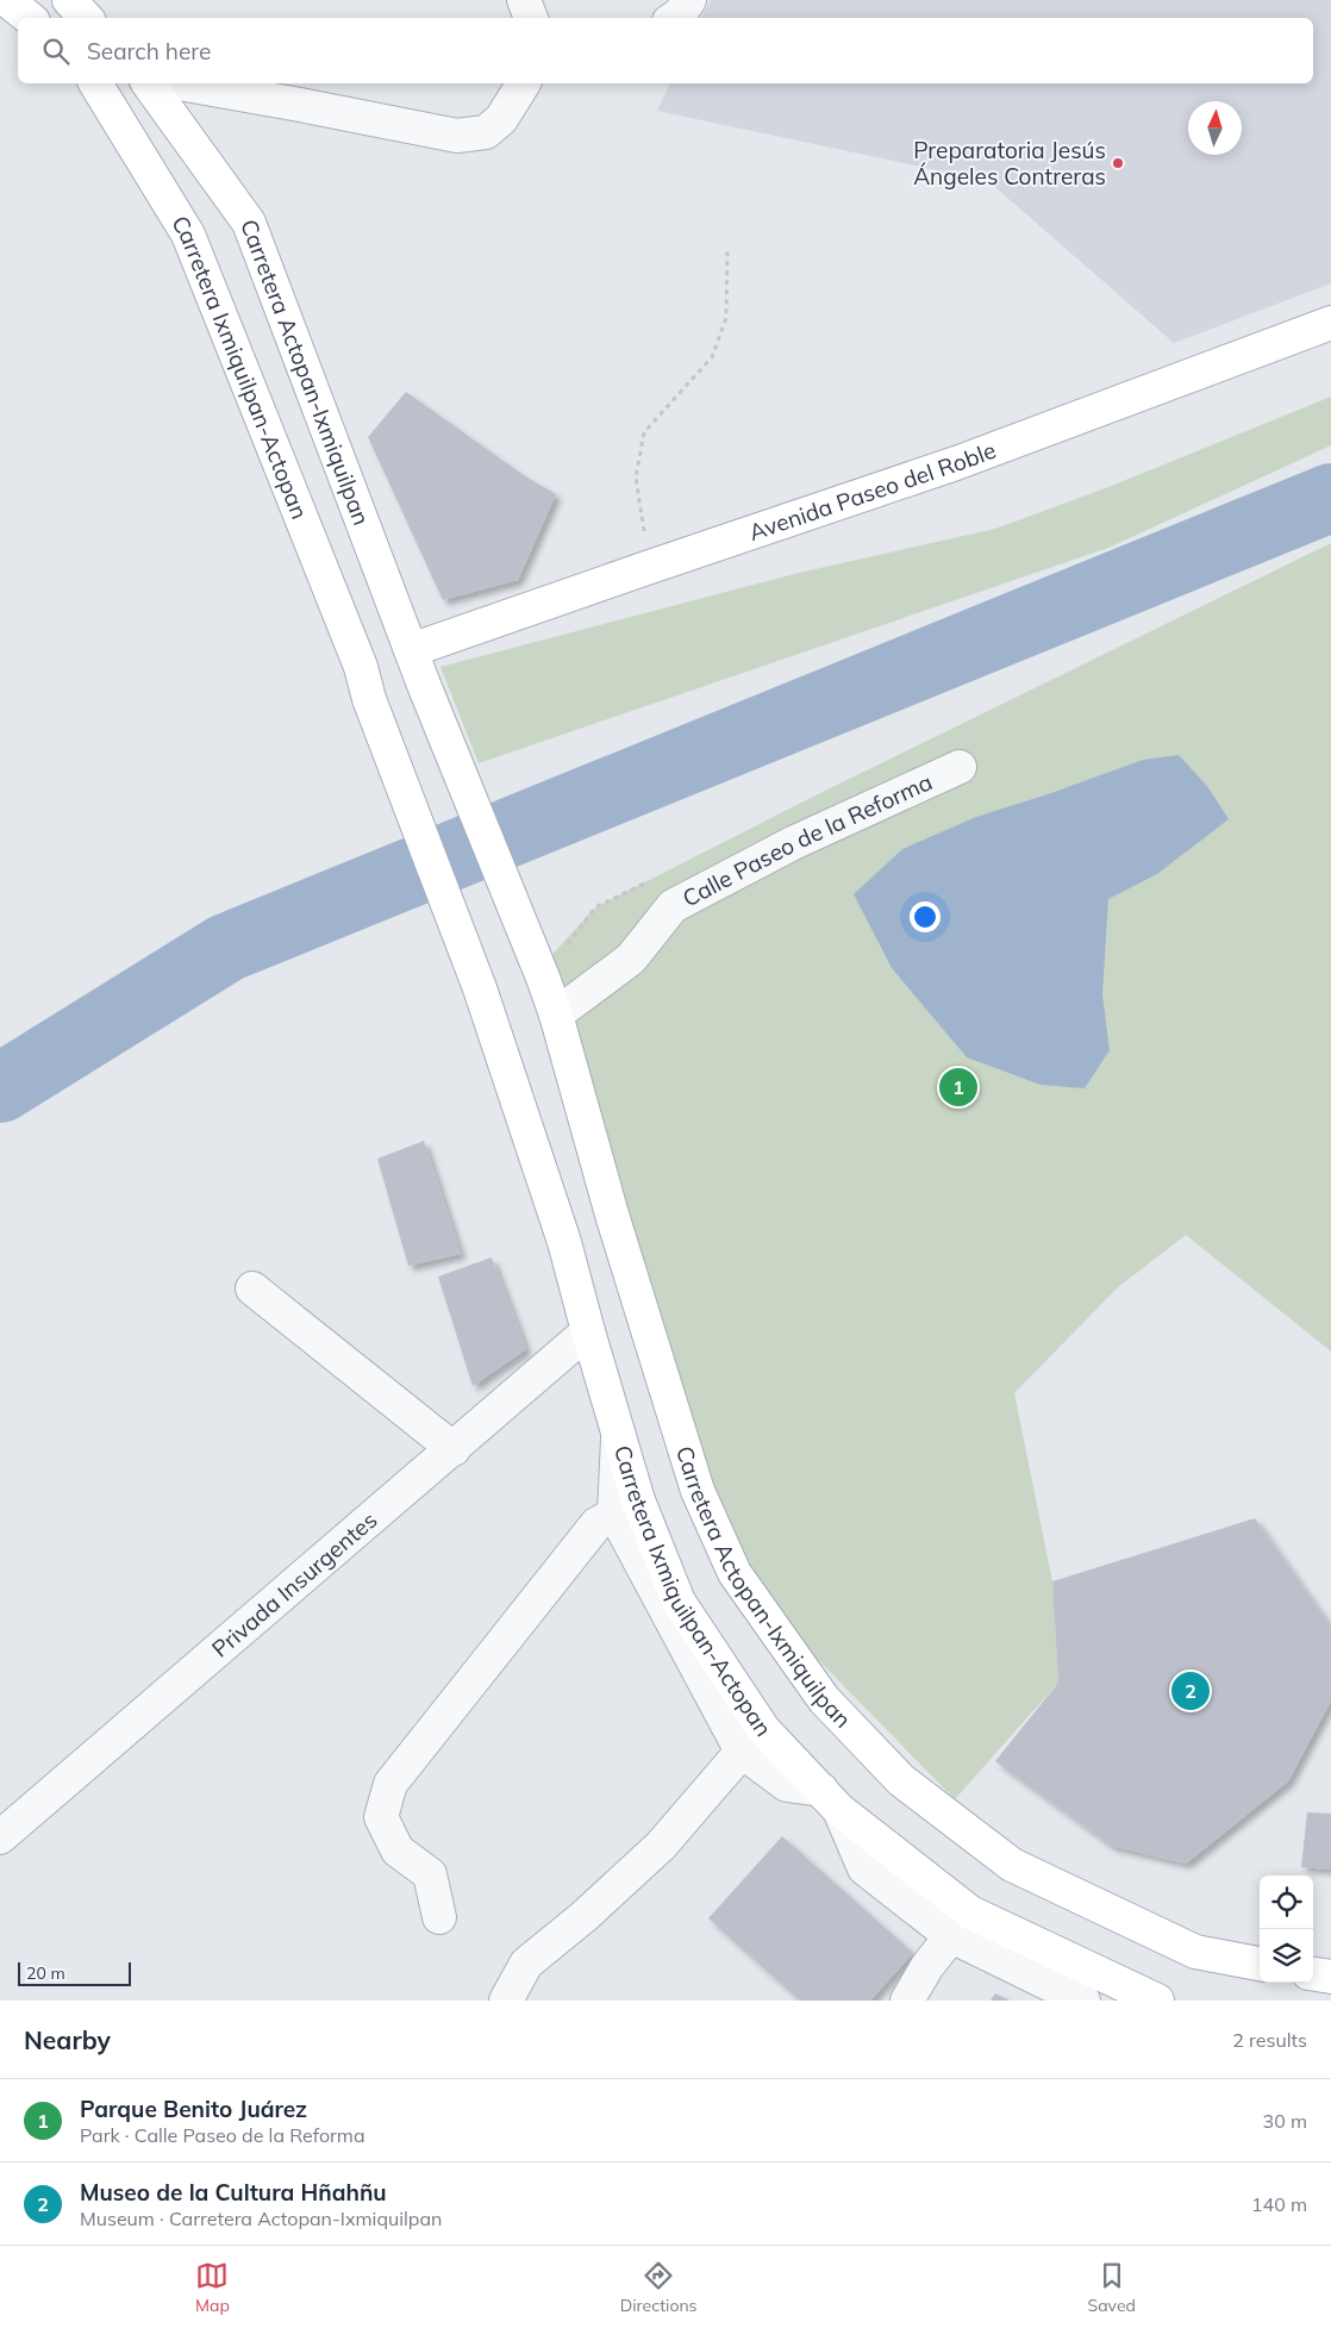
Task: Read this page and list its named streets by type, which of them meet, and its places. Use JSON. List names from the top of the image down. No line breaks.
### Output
{"streets":{"main road":["Carretera Ixmiquilpan-Actopan","Carretera Actopan-Ixmiquilpan","Avenida Paseo del Roble"],"street":["Calle Paseo de la Reforma","Privada Insurgentes"]},"crossings":[["Carretera Ixmiquilpan-Actopan","Privada Insurgentes"],["Carretera Actopan-Ixmiquilpan","Avenida Paseo del Roble"],["Carretera Actopan-Ixmiquilpan","Calle Paseo de la Reforma"]],"places":["Preparatoria Jesús Ángeles Contreras"],"scale_bar":"20 m","north":"top","page":{"search":"Search here","pins":["1","2"],"scale":"20 m","heading":["Nearby","2 results"],"list":[{"mark":"1","name":"Parque Benito Juárez","note":"Park · Calle Paseo de la Reforma","value":"30 m"},{"mark":"2","name":"Museo de la Cultura Hñahñu","note":"Museum · Carretera Actopan-Ixmiquilpan","value":"140 m"}],"nav":["Map","Directions","Saved"]}}
